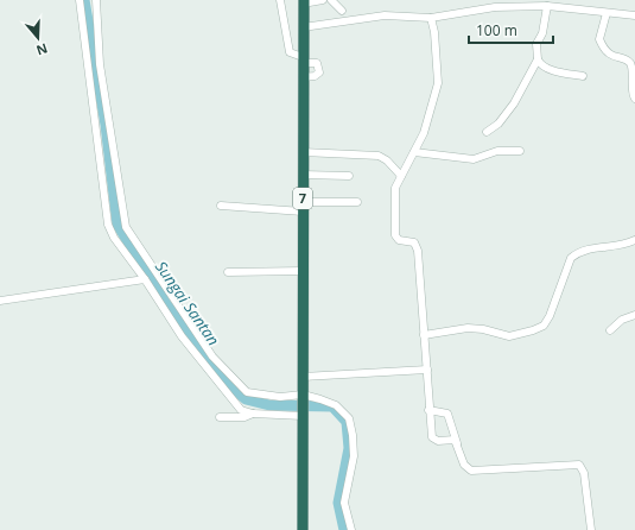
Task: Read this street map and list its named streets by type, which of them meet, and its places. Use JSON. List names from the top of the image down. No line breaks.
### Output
{"streets":{"highway":["7"]},"water":["Sungai Santan"],"scale_bar":"100 m","north":"bottom"}
